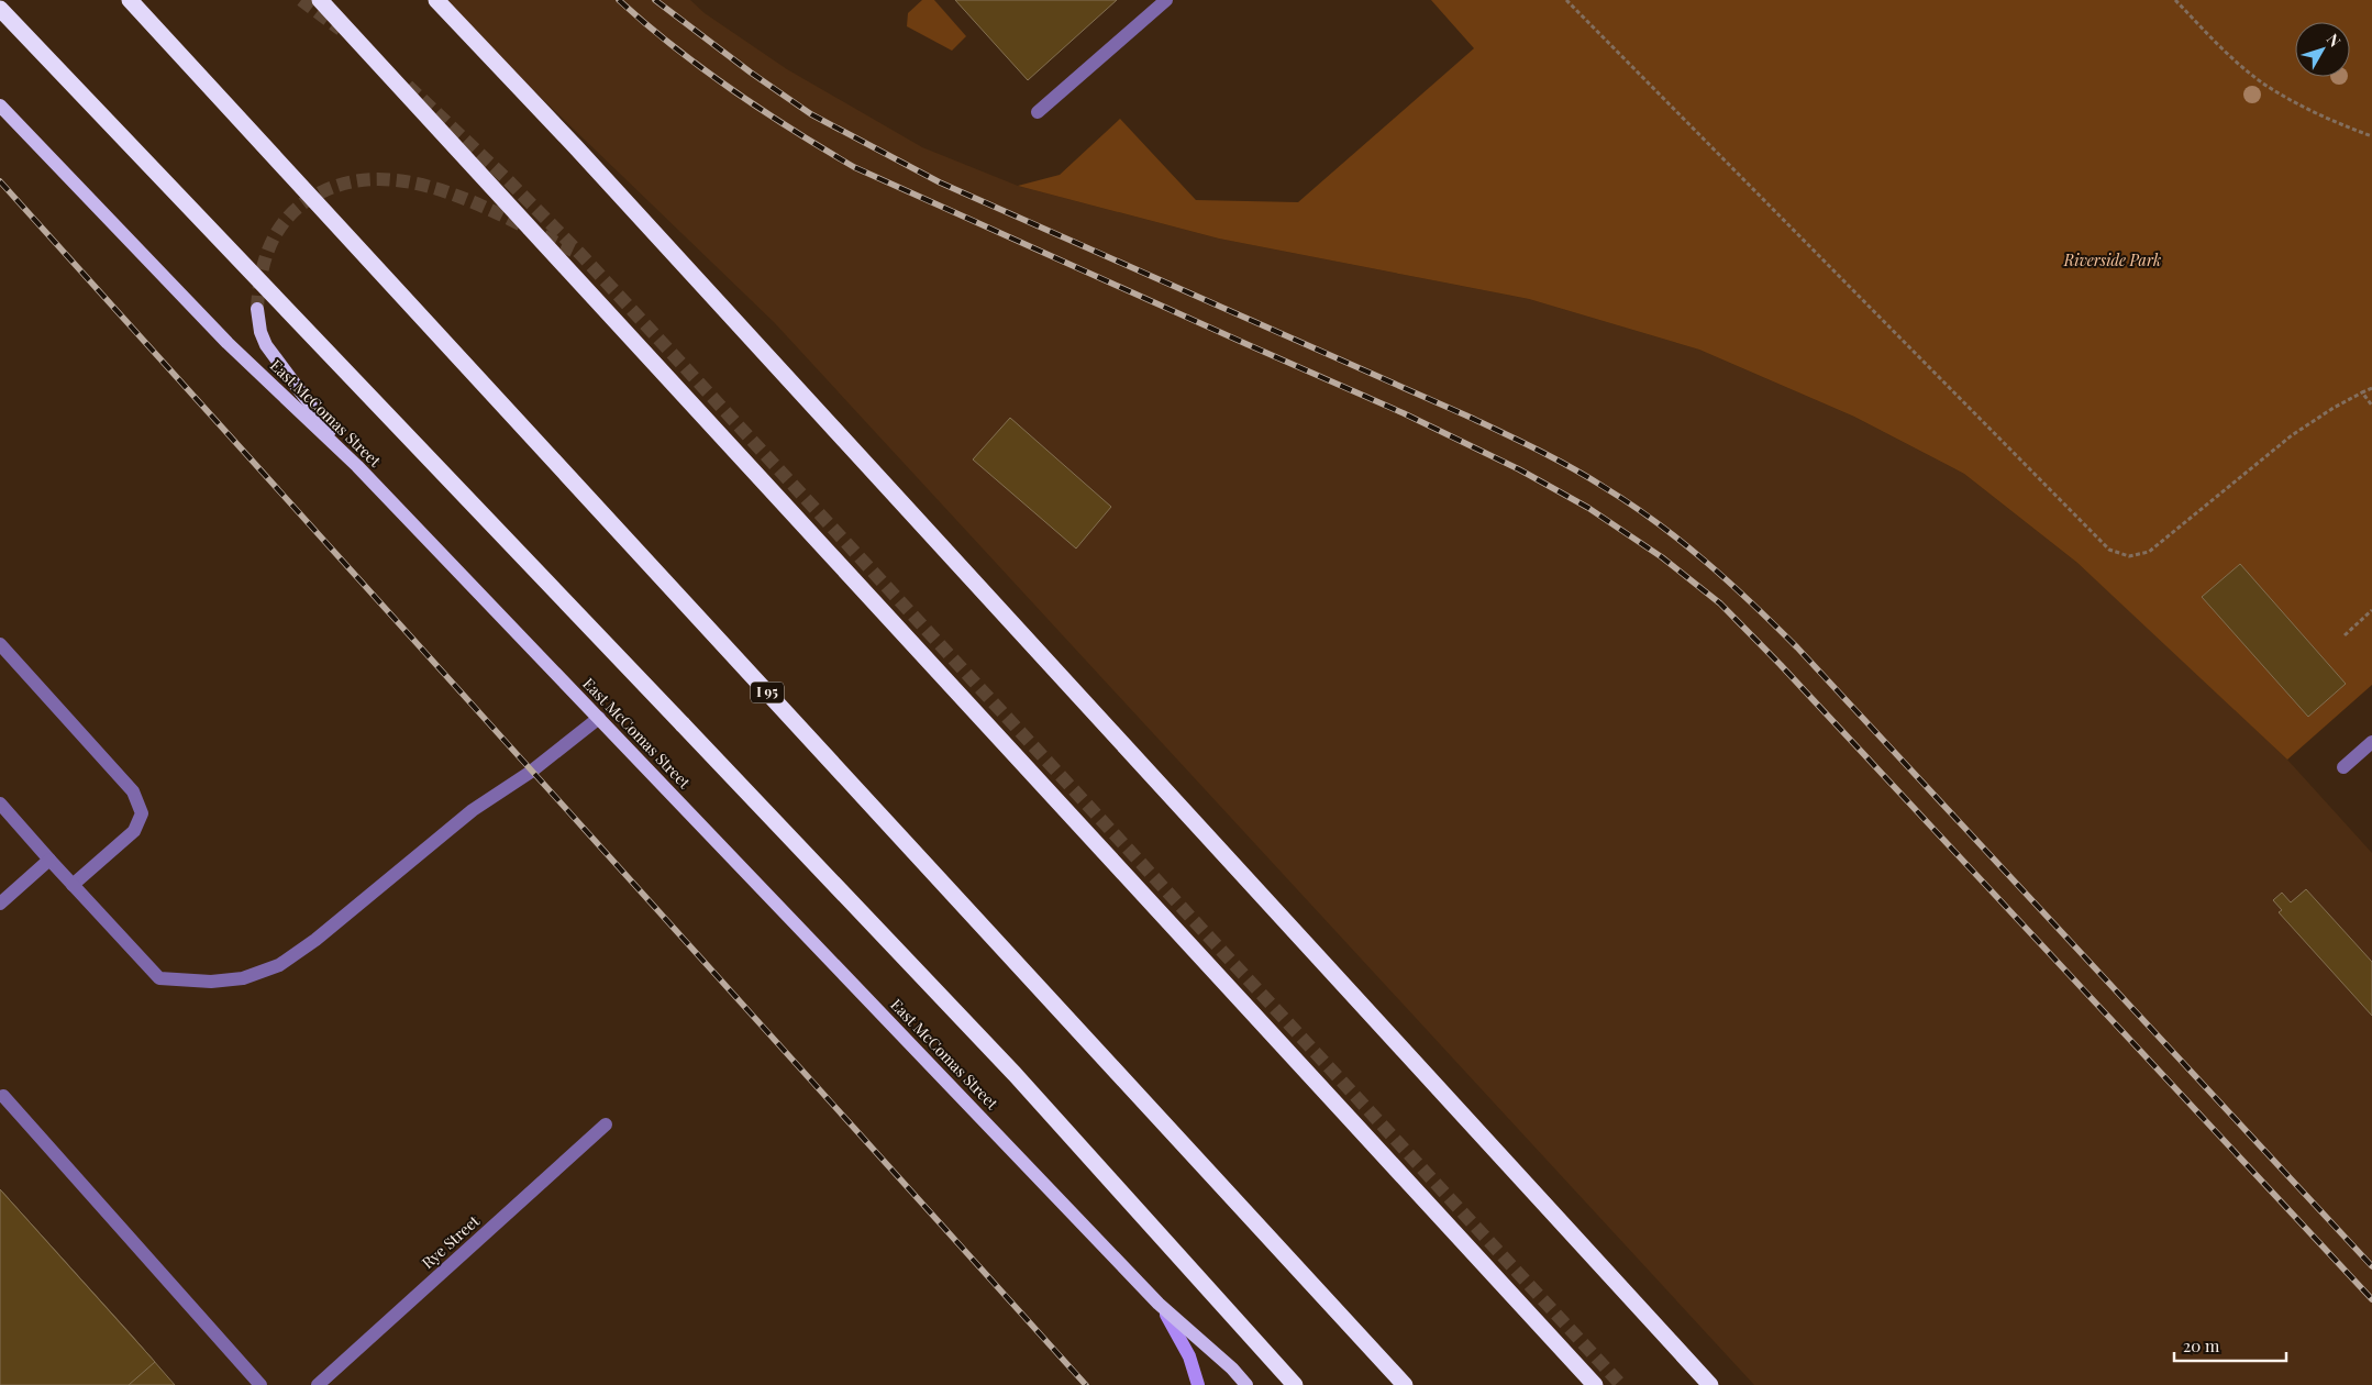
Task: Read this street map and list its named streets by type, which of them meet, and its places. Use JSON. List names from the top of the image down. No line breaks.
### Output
{"streets":{"highway":["I 95"],"main road":["East McComas Street"],"street":["Rye Street"]},"parks":["Riverside Park"],"scale_bar":"20 m","north":"top right"}
